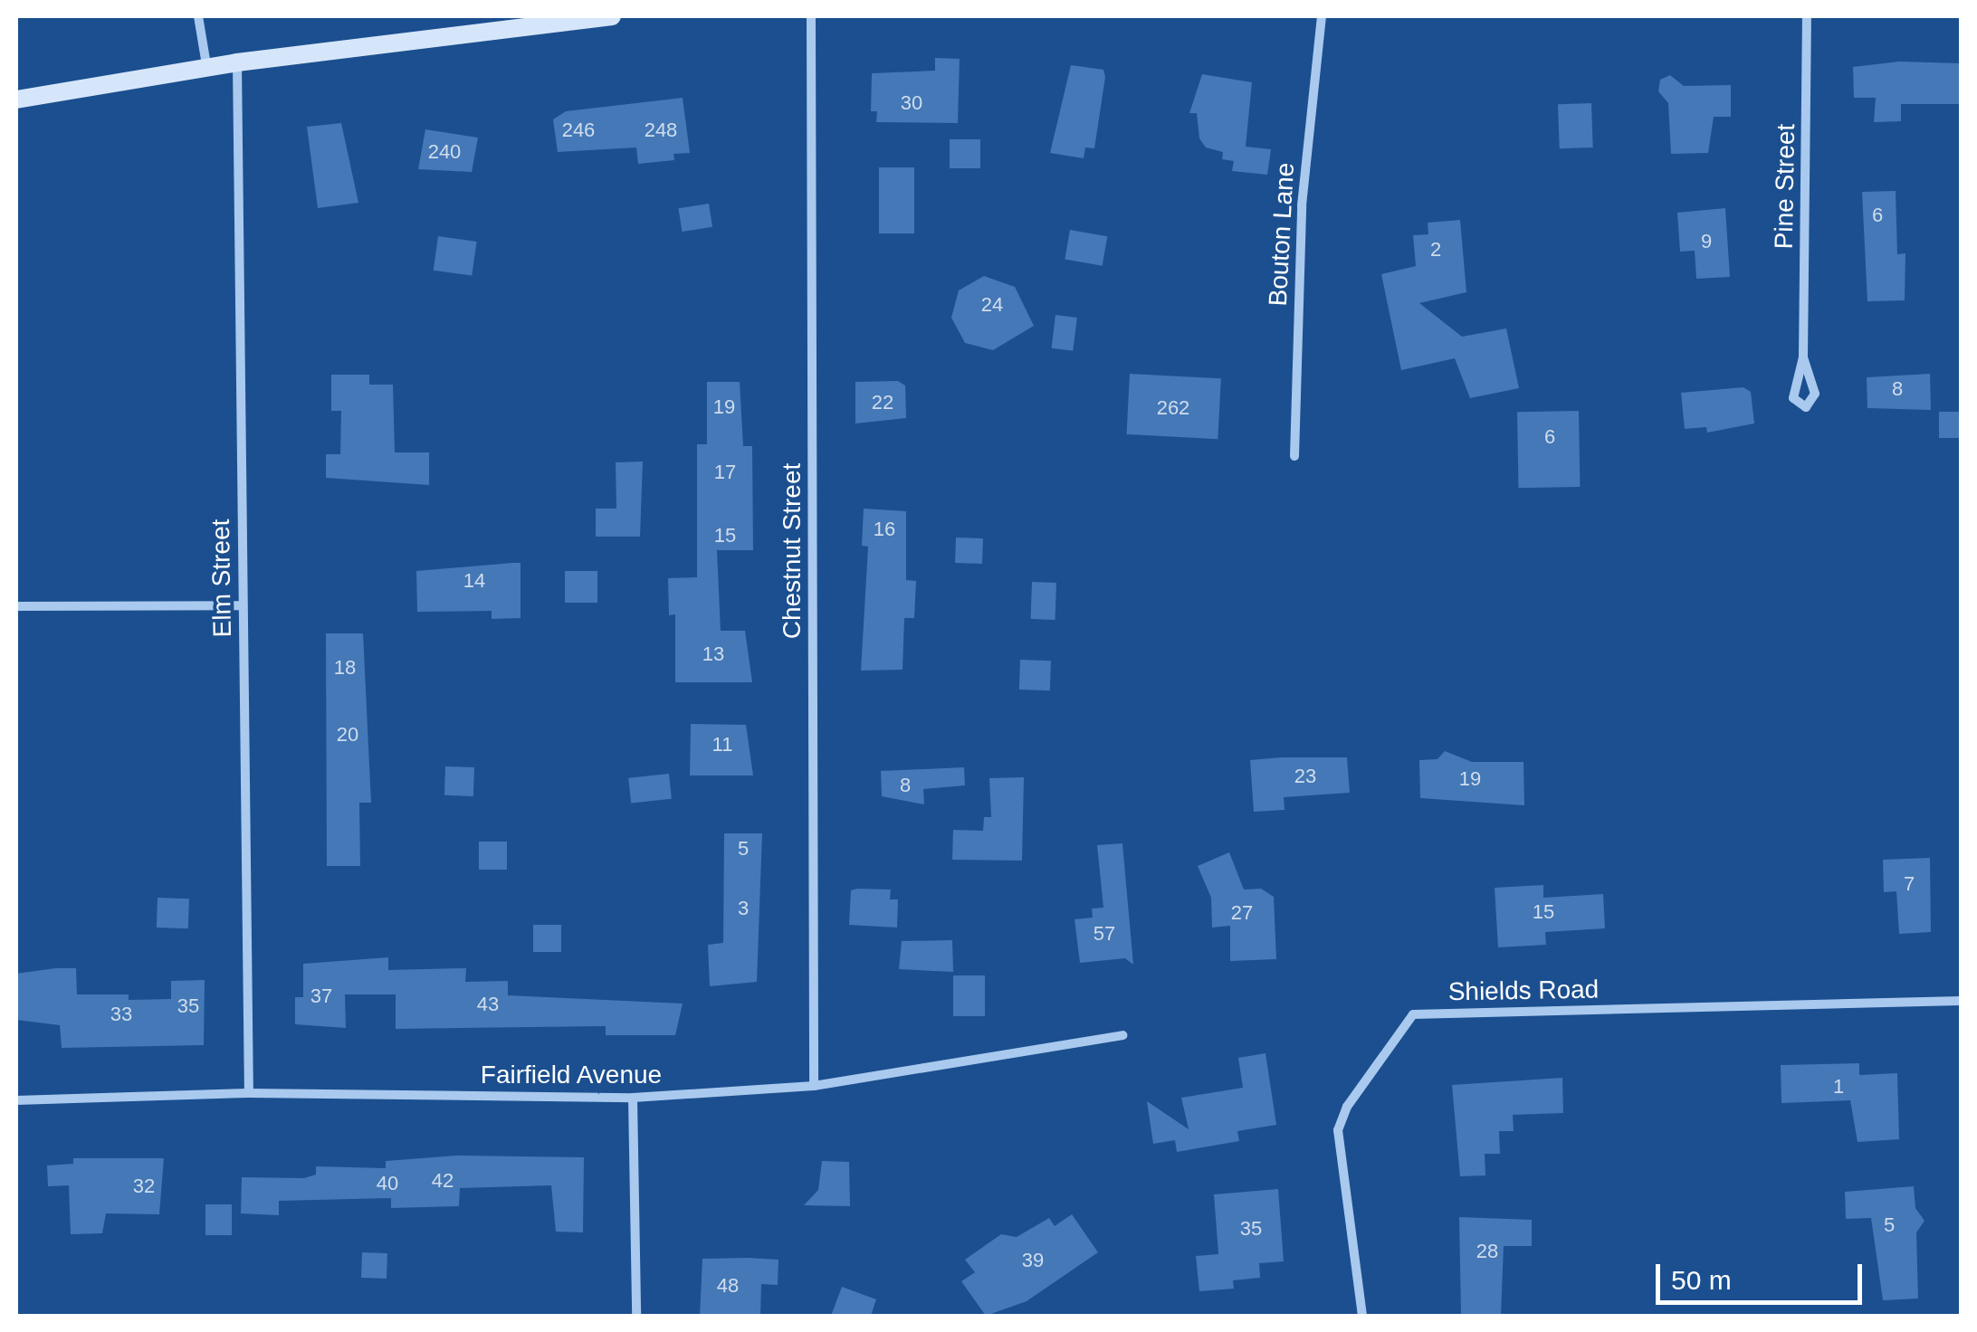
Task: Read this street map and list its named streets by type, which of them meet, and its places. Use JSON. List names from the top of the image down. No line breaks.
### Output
{"streets":{"street":["Pine Street","Bouton Lane","Chestnut Street","Elm Street","Shields Road","Fairfield Avenue"]},"crossings":[["Chestnut Street","Fairfield Avenue"],["Elm Street","Fairfield Avenue"]],"house_numbers":["30","246","248","240","6","9","2","24","8","22","19","262","6","17","16","15","14","13","18","20","11","23","19","8","5","7","3","15","27","57","37","43","35","33","1","42","40","32","5","35","28","39","48"],"scale_bar":"50 m"}
